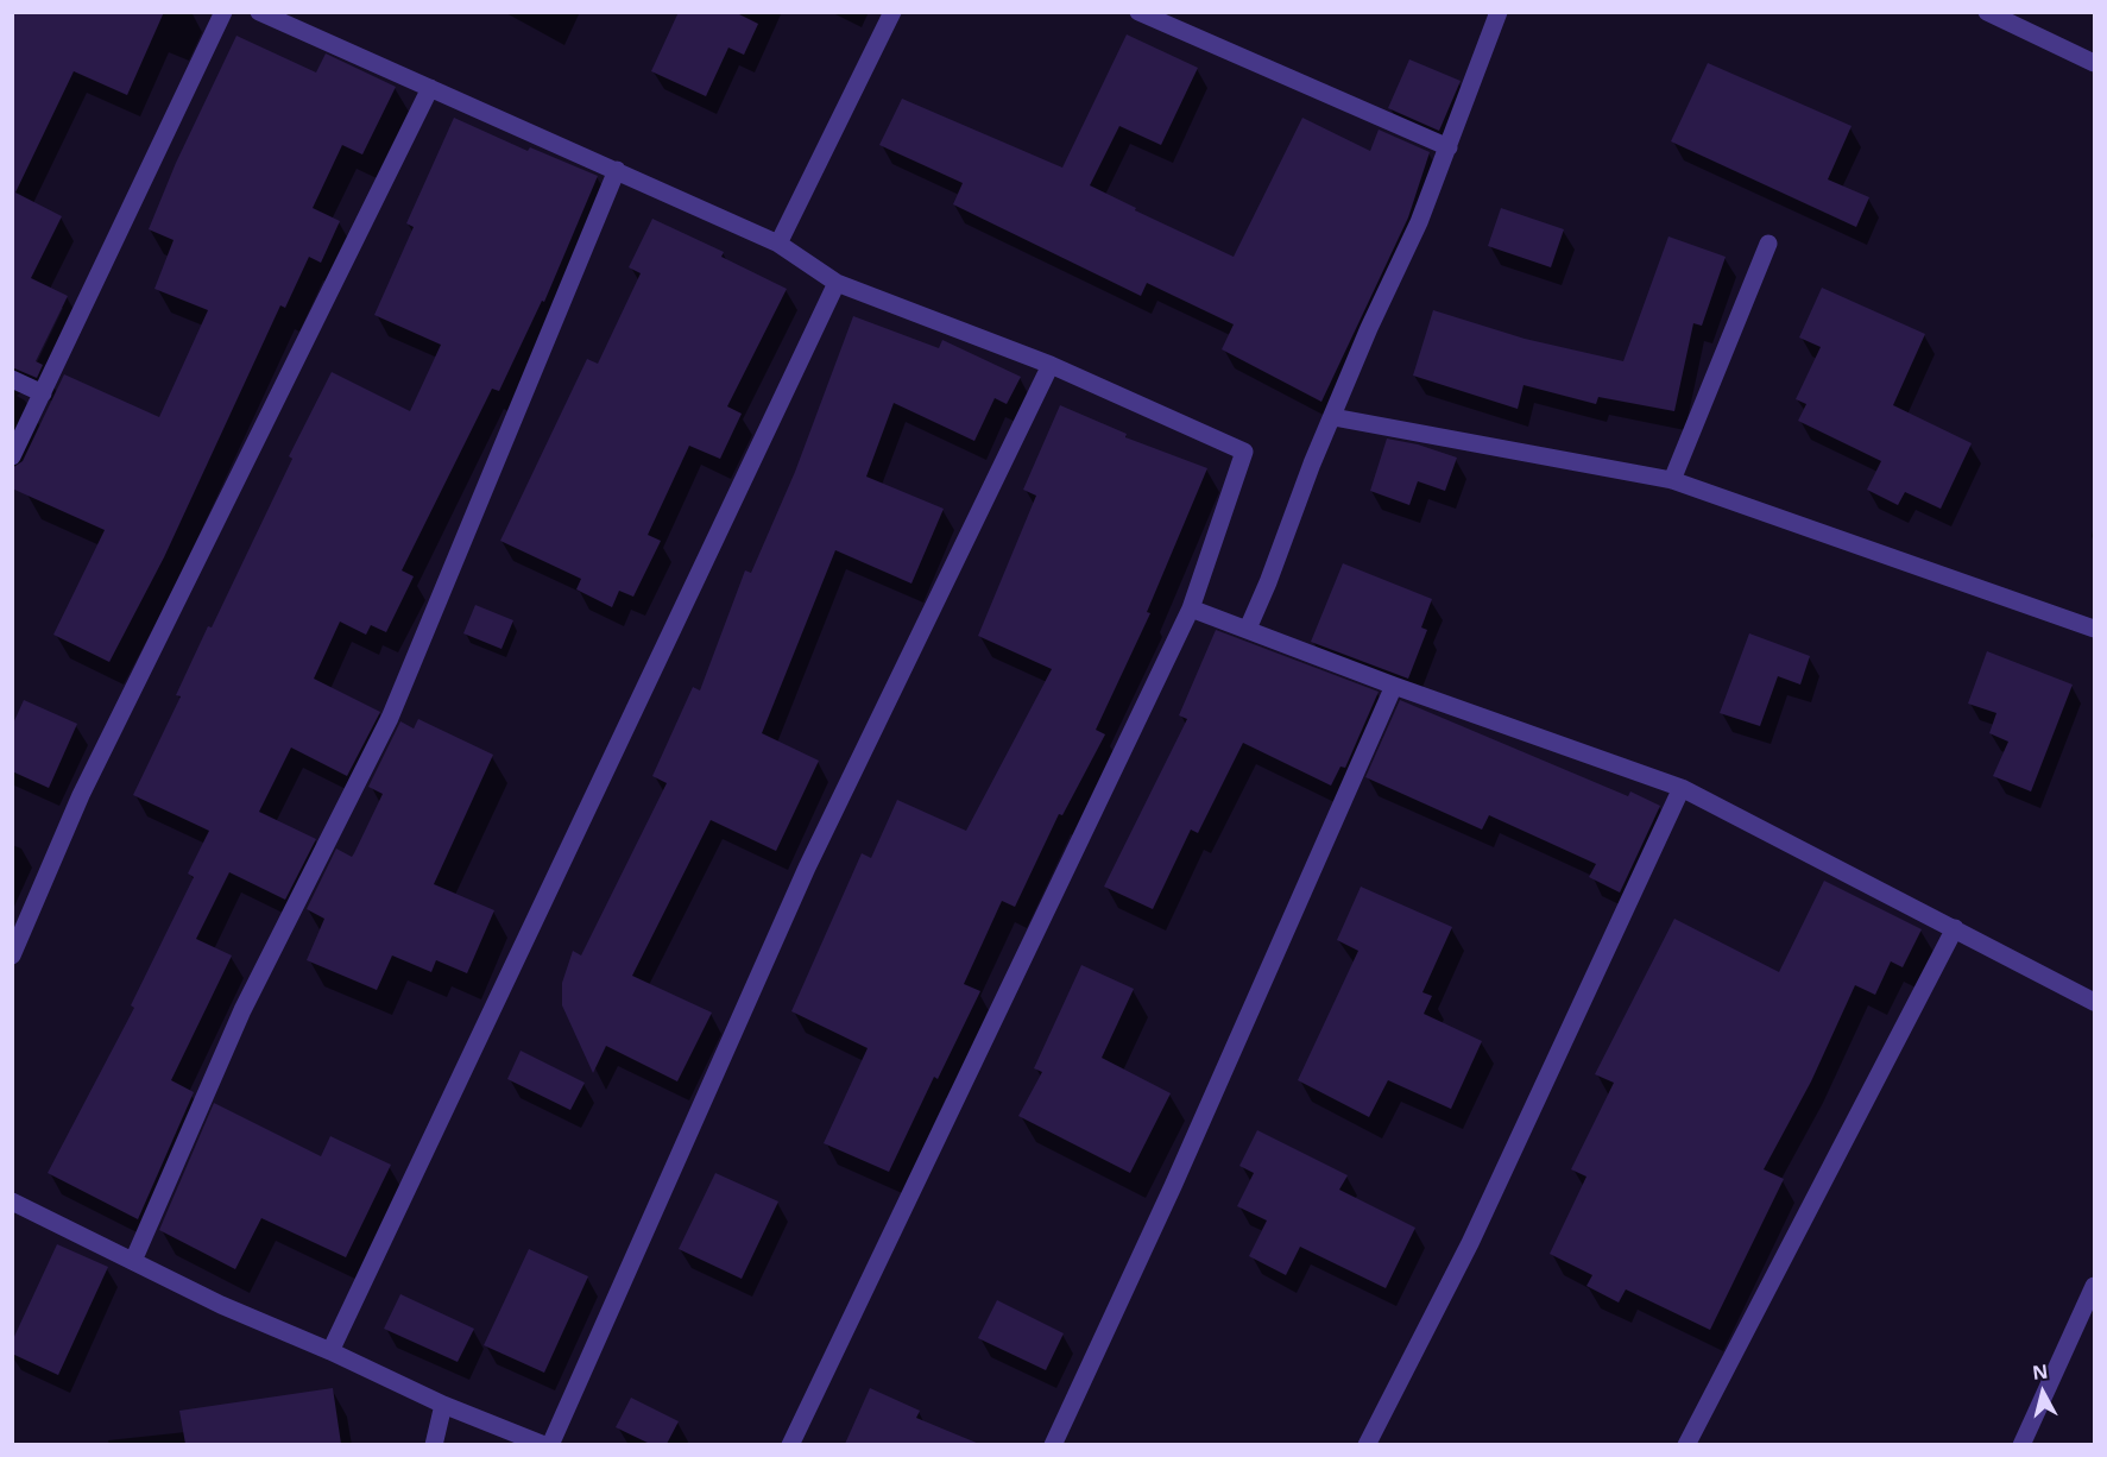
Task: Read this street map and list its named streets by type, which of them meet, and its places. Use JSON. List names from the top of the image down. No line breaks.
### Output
{"north":"top"}
